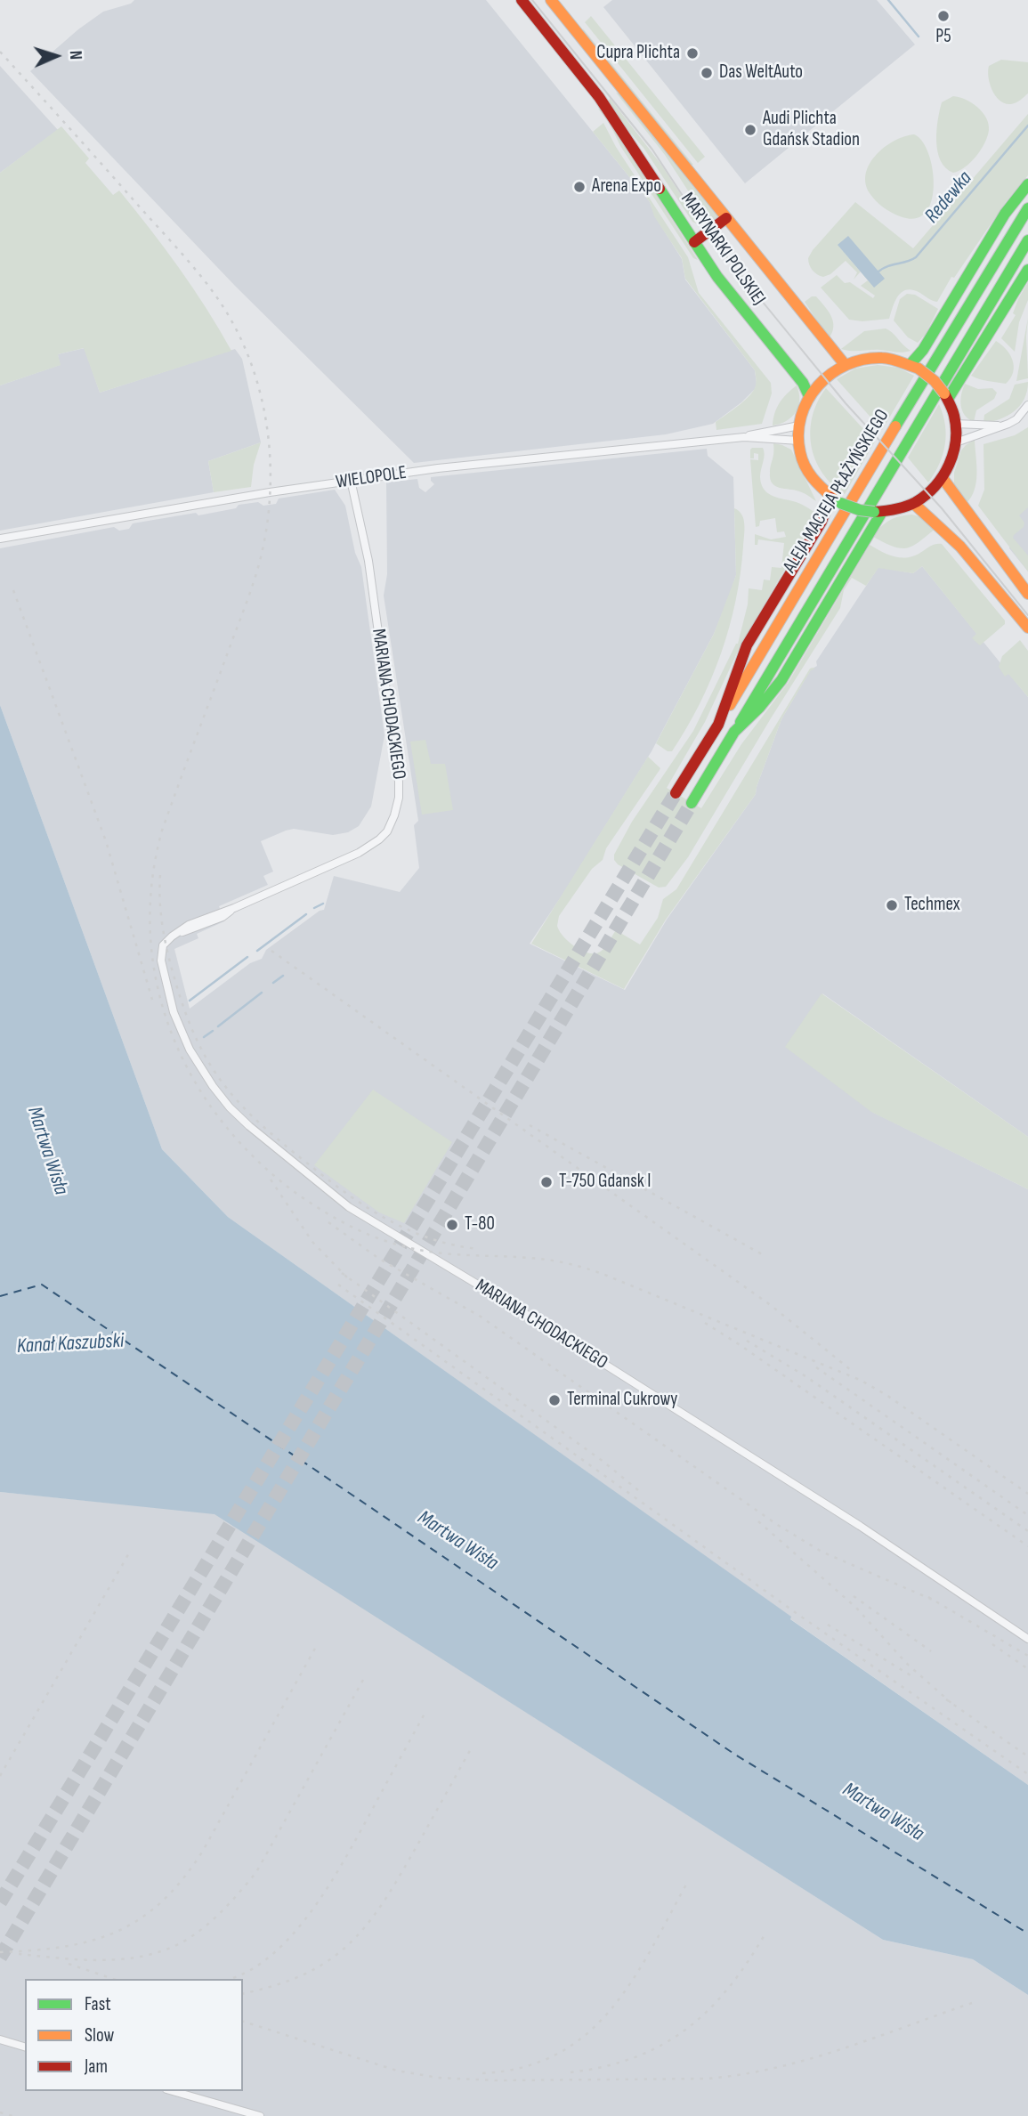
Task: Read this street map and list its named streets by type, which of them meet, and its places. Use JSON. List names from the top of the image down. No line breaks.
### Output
{"streets":{"main road":["MARYNARKI POLSKIEJ","ALEJA MACIEJA PŁAŻYŃSKIEGO"],"street":["WIELOPOLE","MARIANA CHODACKIEGO"]},"crossings":[["MARYNARKI POLSKIEJ","WIELOPOLE"],["WIELOPOLE","MARIANA CHODACKIEGO"]],"water":["Redewka","Martwa Wisła","Kanał Kaszubski"],"places":["P5","Cupra Plichta","Das WeltAuto","Audi Plichta Gdańsk Stadion","Arena Expo","Techmex","T-750 Gdansk I","T-80","Terminal Cukrowy"],"legend":["Fast","Slow","Jam"],"north":"right"}
